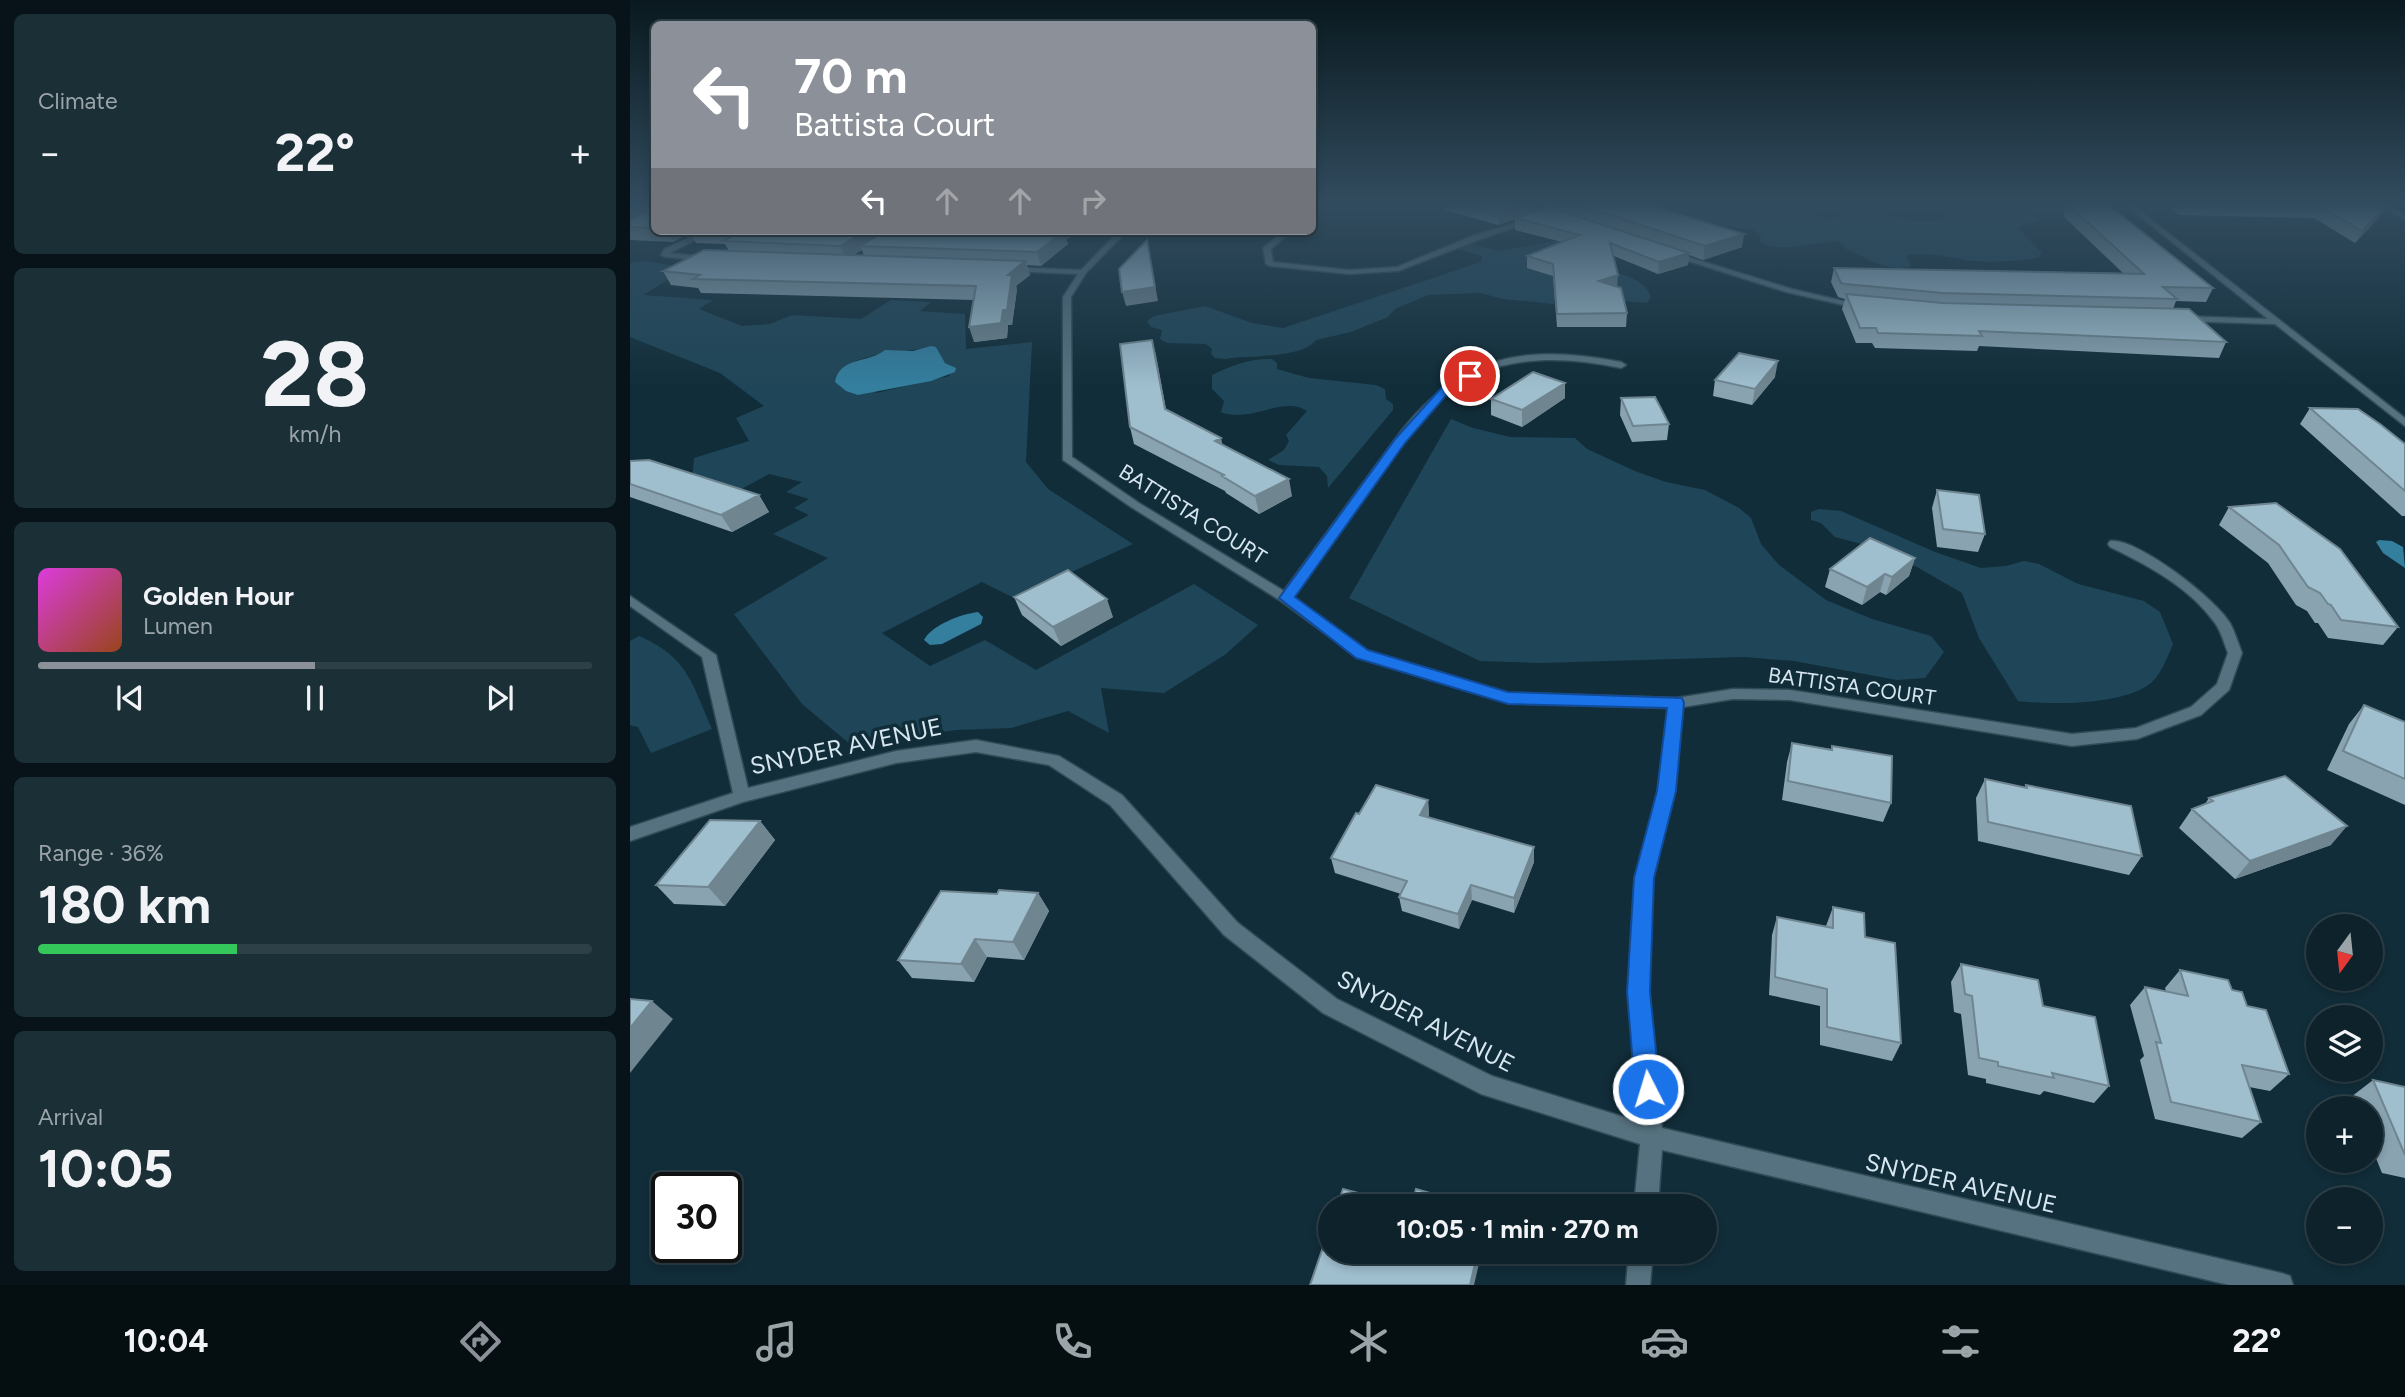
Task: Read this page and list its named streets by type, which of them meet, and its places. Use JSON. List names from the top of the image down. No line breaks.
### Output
{"streets":{"street":["BATTISTA COURT","SNYDER AVENUE"]},"north":"bottom","page":{"tile":["Climate",["28","km/h"],["Range · 36%","180 km"],["Arrival","10:05"]],"turn":["70 m","Battista Court"],"heat":["−","22°","+"],"song":["Golden Hour","Lumen"],"map_buttons":["+","−"],"limit":"30","trip":"10:05 · 1 min · 270 m","tabs":["10:04","22°"]}}
